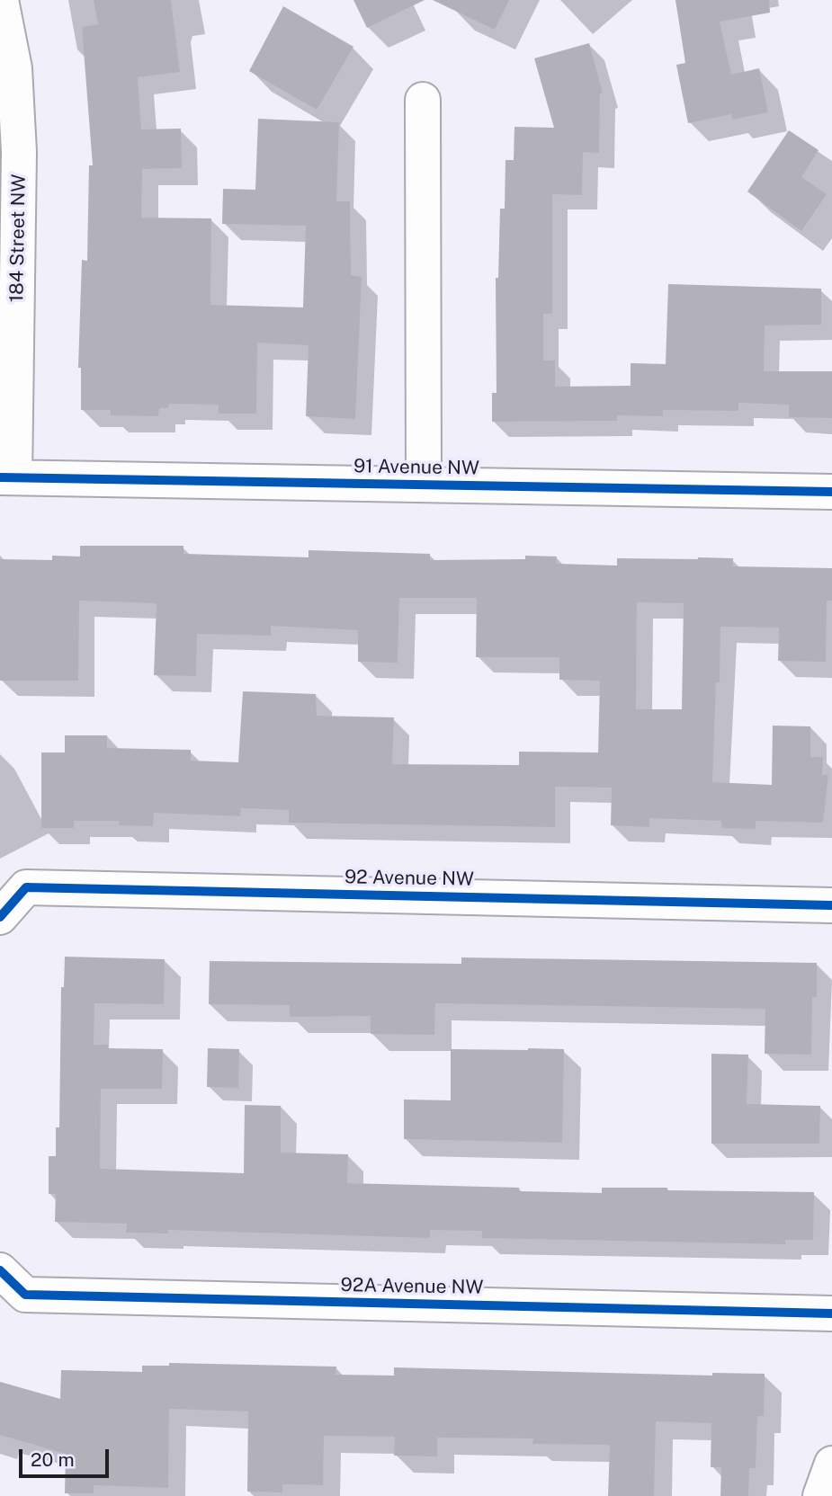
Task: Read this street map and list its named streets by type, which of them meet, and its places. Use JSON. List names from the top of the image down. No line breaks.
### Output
{"streets":{"street":["184 Street NW","91 Avenue NW","92 Avenue NW","92A Avenue NW"]},"crossings":[["184 Street NW","91 Avenue NW"]],"scale_bar":"20 m"}
